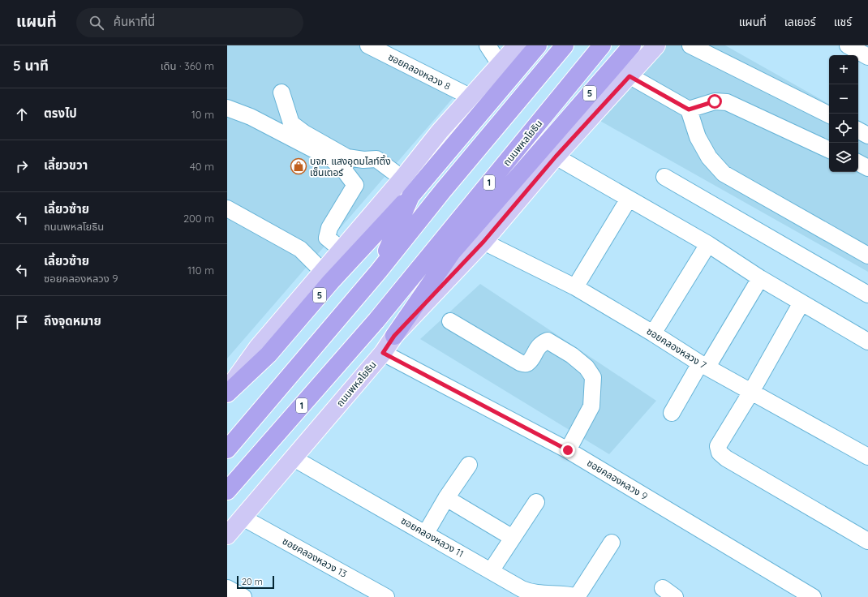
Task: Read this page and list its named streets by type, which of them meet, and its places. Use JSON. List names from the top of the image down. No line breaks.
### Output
{"streets":{"highway":["5","ถนนพหลโยธิน","1"],"street":["ซอยคลองหลวง 8","ซอยคลองหลวง 7","ซอยคลองหลวง 9","ซอยคลองหลวง 11","ซอยคลองหลวง 13"]},"crossings":[["5","ถนนพหลโยธิน"],["ถนนพหลโยธิน","ซอยคลองหลวง 7"],["ถนนพหลโยธิน","ซอยคลองหลวง 9"],["ถนนพหลโยธิน","ซอยคลองหลวง 11"],["ถนนพหลโยธิน","ซอยคลองหลวง 13"]],"places":{"shop":["บจก. แสงอุดมไลท์ติ้ง เซ็นเตอร์"]},"scale_bar":"20 m","page":{"header":"แผนที่","search":"ค้นหาที่นี่","nav":["แผนที่","เลเยอร์","แชร์"],"heading":["5 นาที","เดิน · 360 m"],"map_buttons":["+","−"],"list":[["ตรงไป","10 m"],["เลี้ยวขวา","40 m"],["เลี้ยวซ้าย","ถนนพหลโยธิน","200 m"],["เลี้ยวซ้าย","ซอยคลองหลวง 9","110 m"],"ถึงจุดหมาย"],"scale":"20 m"}}
